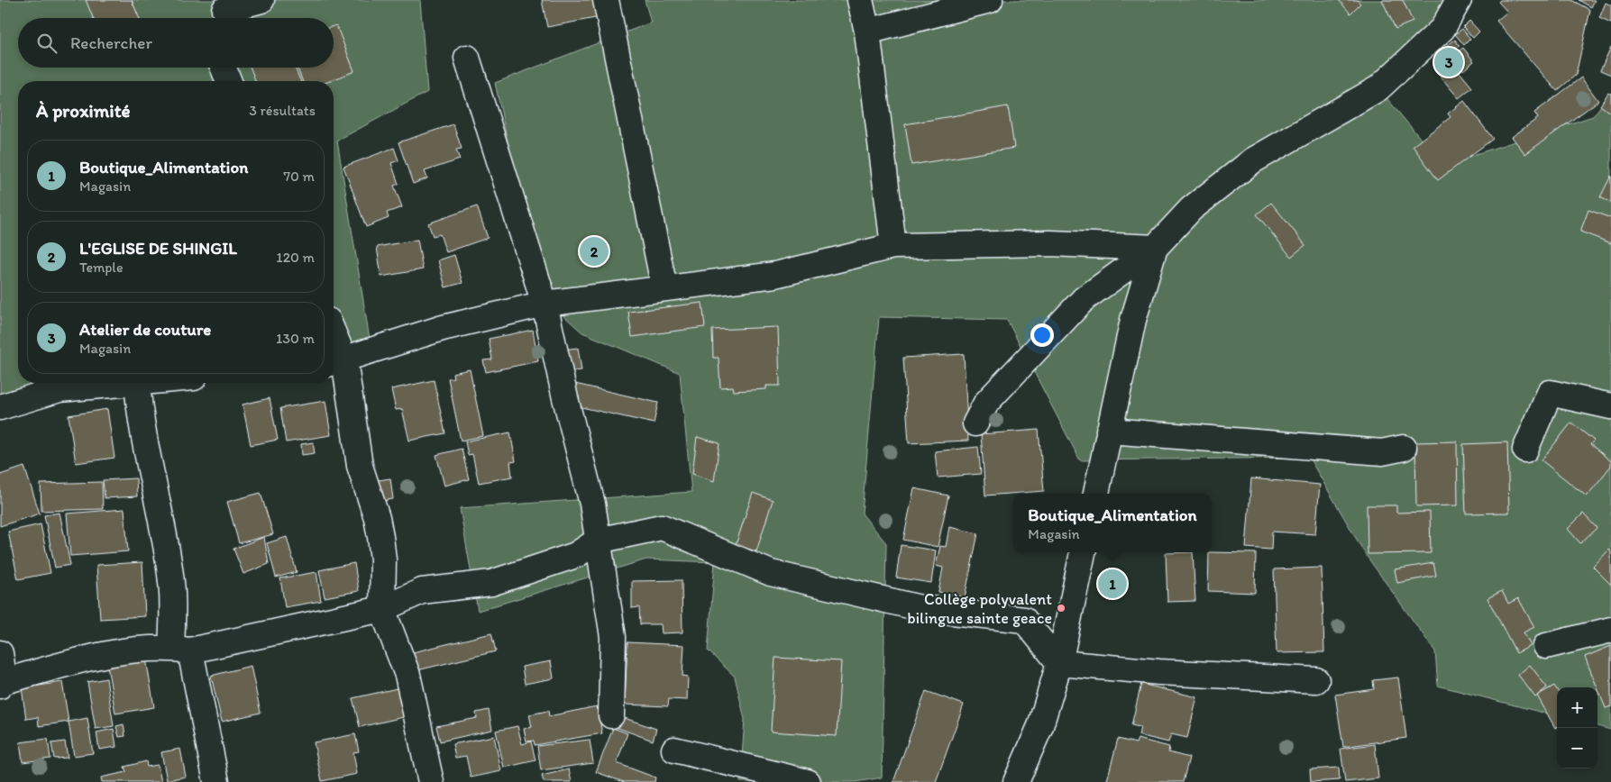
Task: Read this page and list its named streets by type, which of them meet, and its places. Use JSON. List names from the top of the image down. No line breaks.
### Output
{"places":["Collège polyvalent bilingue sainte geace"],"page":{"search":"Rechercher","pins":["3","2","1"],"heading":["À proximité","3 résultats"],"list":[{"mark":"1","name":"Boutique_Alimentation","note":"Magasin","value":"70 m"},{"mark":"2","name":"L'EGLISE DE SHINGIL","note":"Temple","value":"120 m"},{"mark":"3","name":"Atelier de couture","note":"Magasin","value":"130 m"}],"popup":["Boutique_Alimentation","Magasin"],"map_buttons":["+","−"]}}
